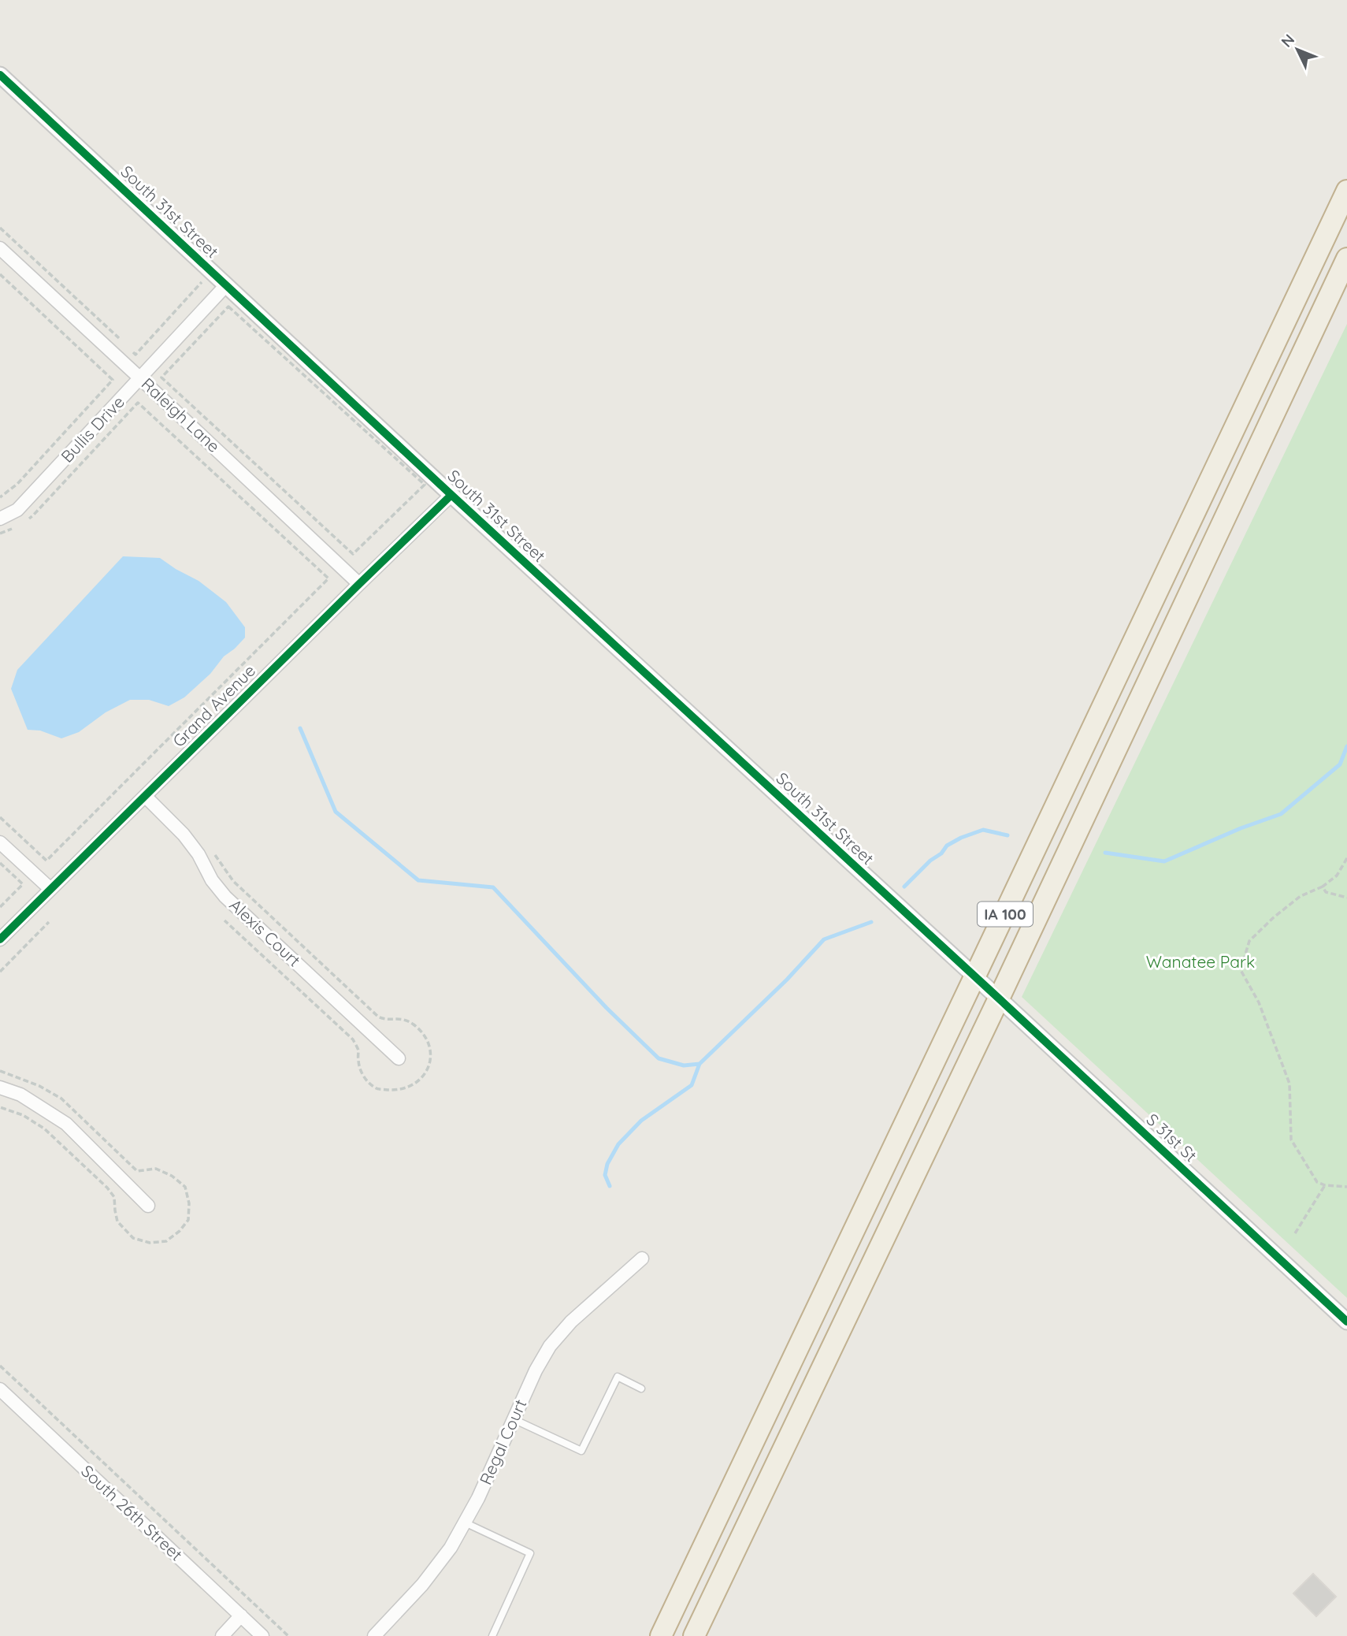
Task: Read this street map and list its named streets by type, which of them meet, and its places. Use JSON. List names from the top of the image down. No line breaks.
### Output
{"streets":{"highway":["IA 100"],"street":["South 31st Street","Raleigh Lane","Bullis Drive","Grand Avenue","Alexis Court","S 31st St","Regal Court","South 26th Street"]},"crossings":[["South 31st Street","Bullis Drive"],["South 31st Street","Grand Avenue"],["South 31st Street","IA 100"],["South 31st Street","S 31st St"],["Raleigh Lane","Bullis Drive"],["Raleigh Lane","Grand Avenue"],["Grand Avenue","Alexis Court"],["IA 100","S 31st St"]],"parks":["Wanatee Park"],"north":"top left"}
